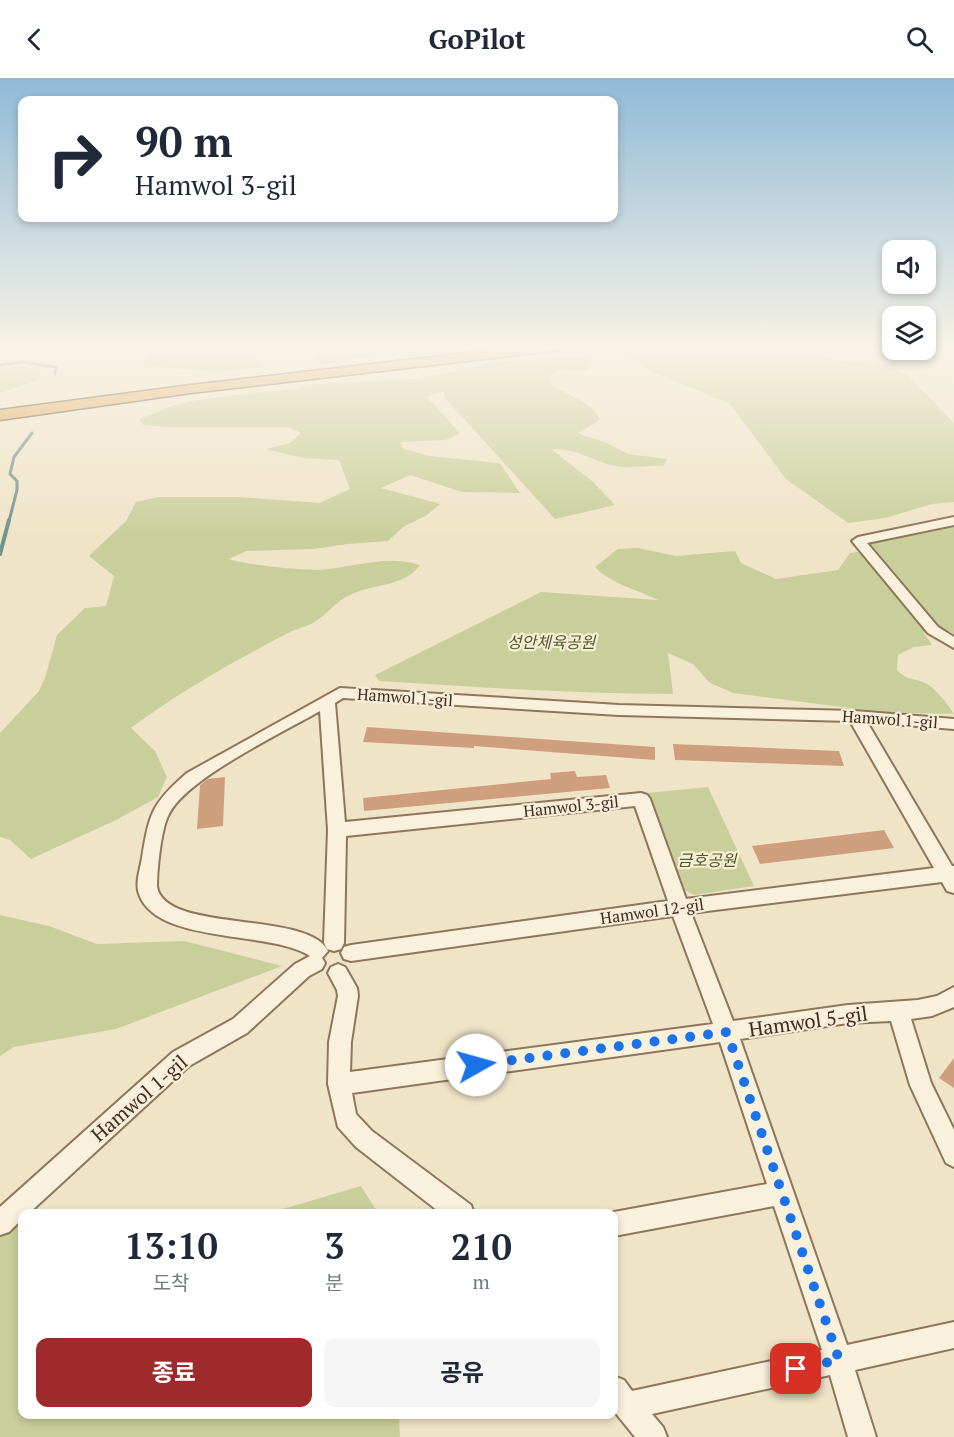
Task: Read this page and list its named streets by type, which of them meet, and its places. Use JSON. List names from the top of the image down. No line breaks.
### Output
{"streets":{"street":["Hamwol 1-gil","Hamwol 3-gil","Hamwol 12-gil","Hamwol 5-gil"]},"crossings":[["Hamwol 1-gil","Hamwol 12-gil"],["Hamwol 3-gil","Hamwol 12-gil"],["Hamwol 3-gil","Hamwol 5-gil"]],"parks":["성안체육공원","금호공원"],"page":{"header":"GoPilot","turn":["90 m","Hamwol 3-gil"],"eta":["13:10","도착","3","분","210","m"],"buttons":["종료","공유"]}}
